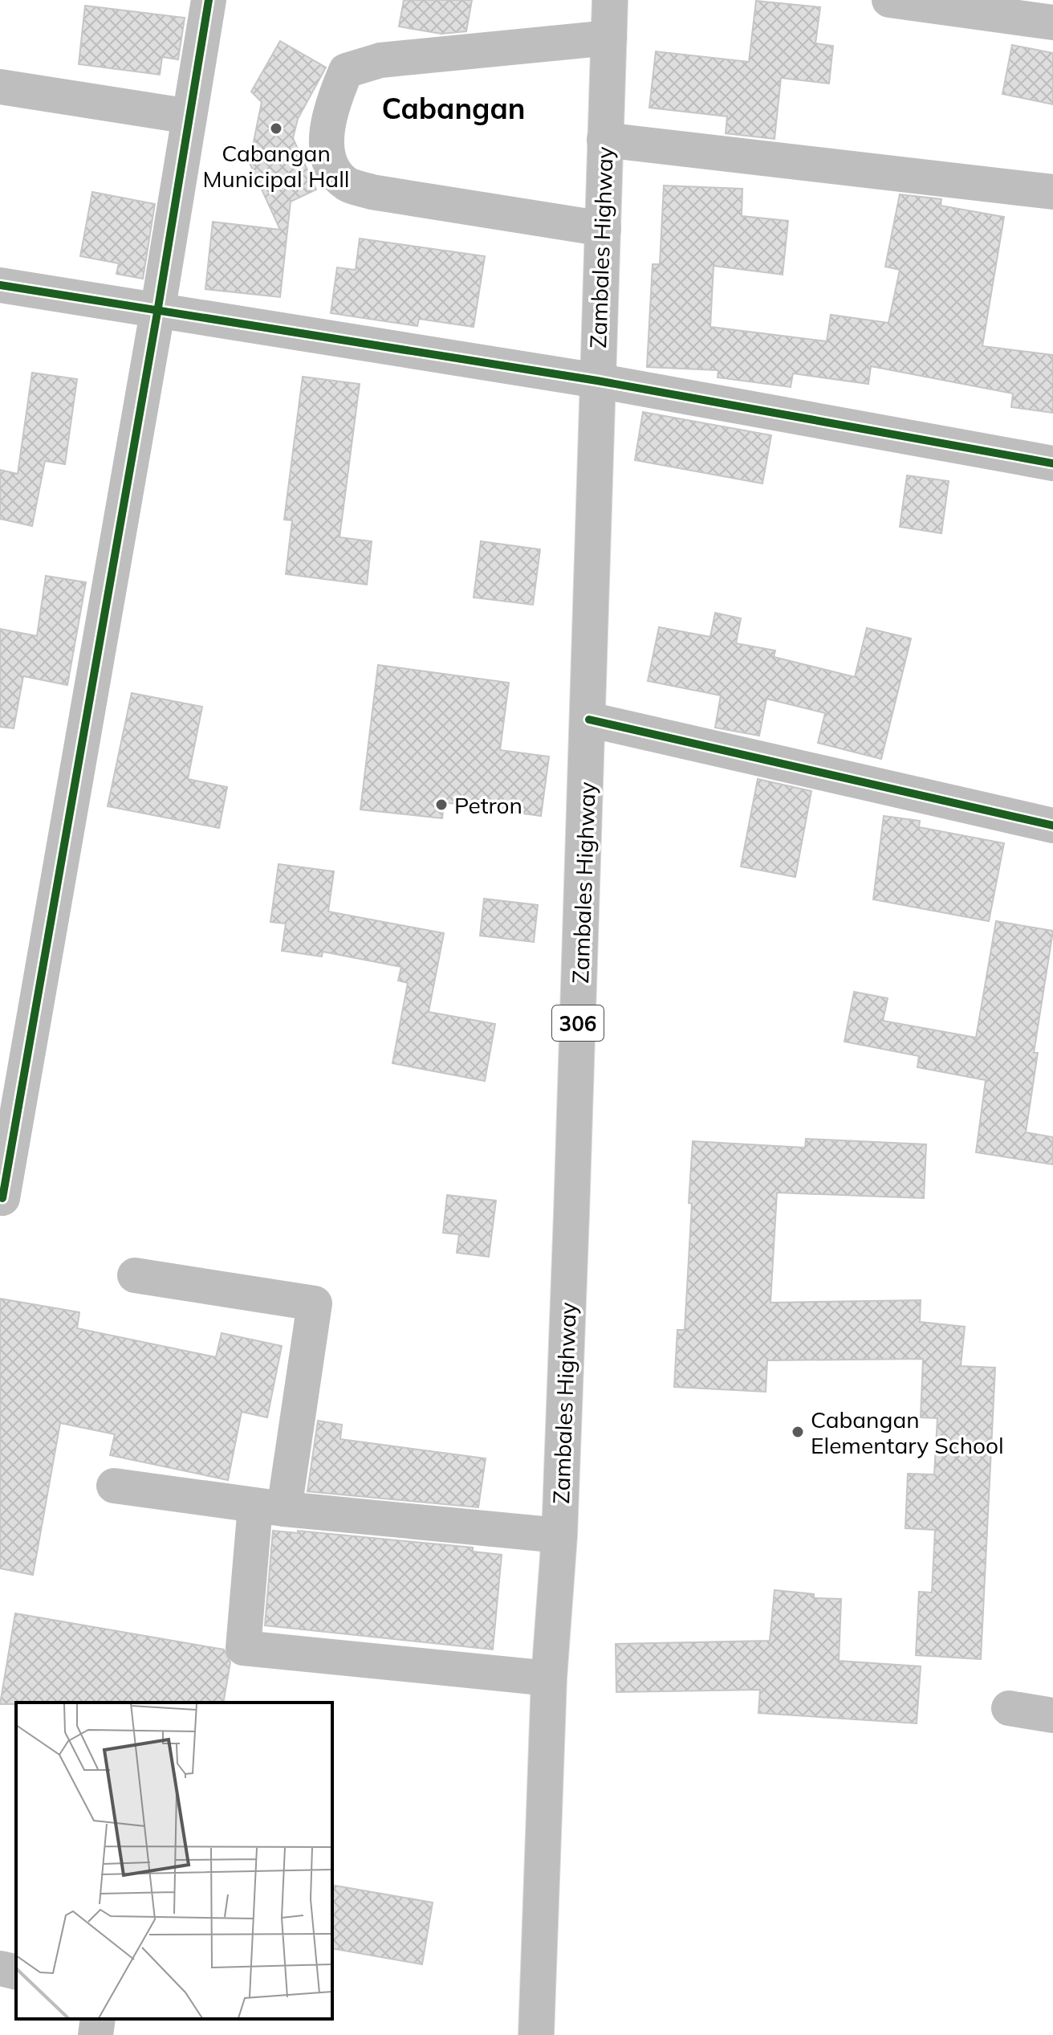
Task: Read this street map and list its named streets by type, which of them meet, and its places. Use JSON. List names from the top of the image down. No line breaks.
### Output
{"streets":{"street":["Zambales Highway","306"]},"districts":["Cabangan"],"places":["Cabangan Municipal Hall","Petron","Cabangan Elementary School"]}
